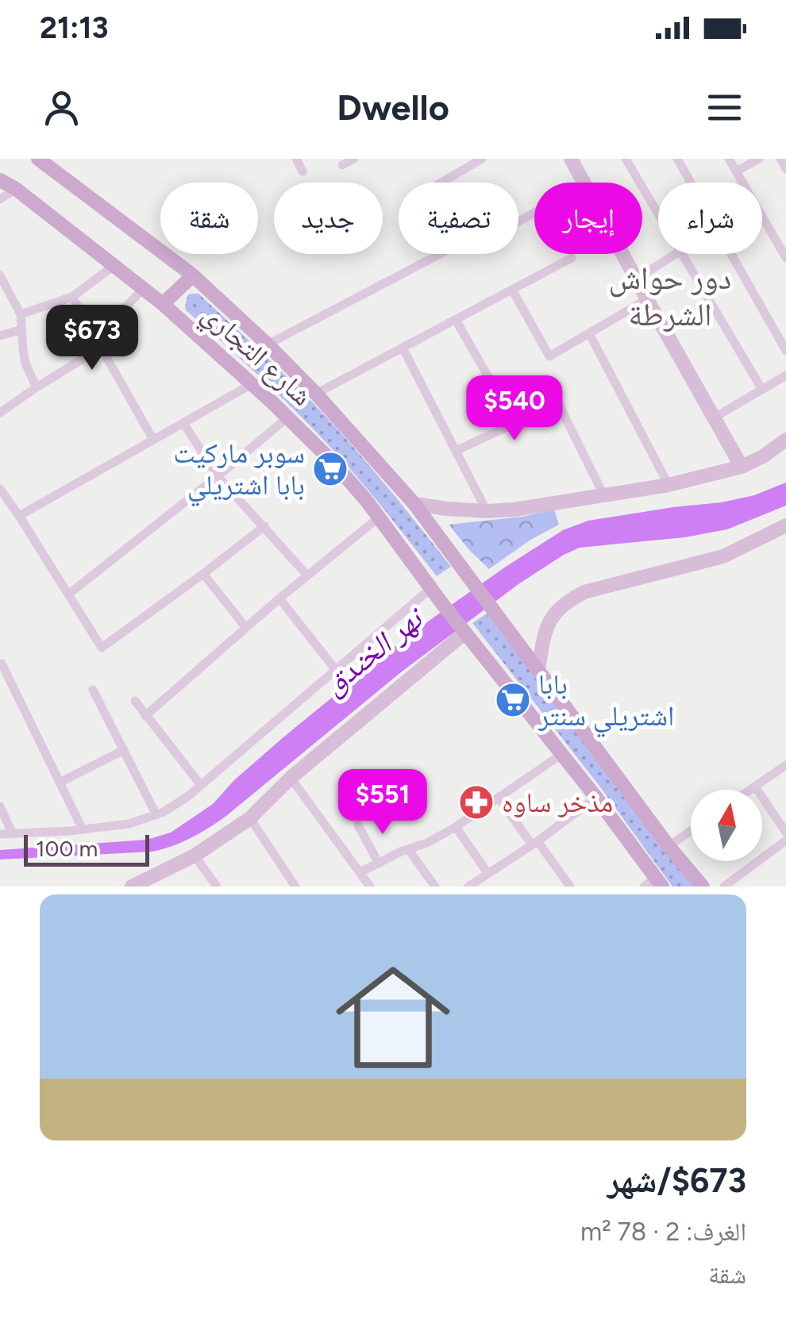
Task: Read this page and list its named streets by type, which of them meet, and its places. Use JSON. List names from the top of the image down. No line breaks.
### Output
{"streets":{"main road":["شارع التجاري"]},"districts":["دور حواش الشرطة"],"water":["نهر الخندق"],"places":{"supermarket":["سوبر ماركيت بابا اشتريلي","بابا اشتريلي سنتر"],"pharmacy":["مذخر ساوه"]},"scale_bar":"100 m","north":"top","page":{"status":"21:13","header":"Dwello","chip":["شراء","إيجار","تصفية","جديد","شقة"],"price":["$673","$540","$551"],"scale":"100 m","list":[{"name":"$673/شهر","note":"الغرف: 2 · 78 m² · شقة"}]}}
